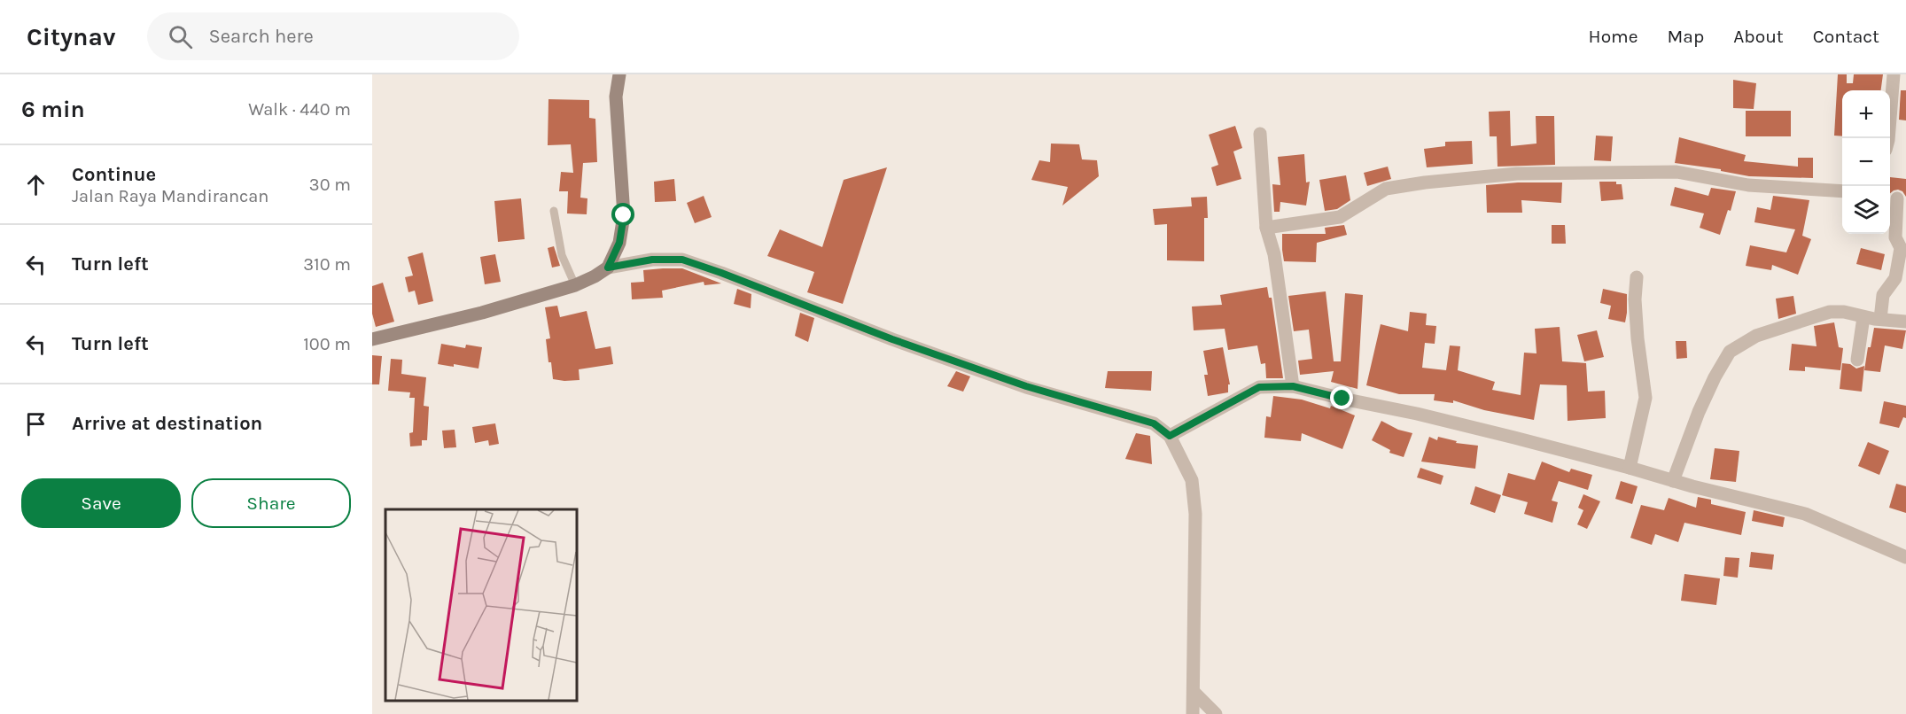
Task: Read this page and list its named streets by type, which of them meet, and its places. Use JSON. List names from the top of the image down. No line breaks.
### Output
{"page":{"header":"Citynav","search":"Search here","nav":["Home","Map","About","Contact"],"heading":["6 min","Walk · 440 m"],"map_buttons":["+","−"],"list":[["Continue","Jalan Raya Mandirancan","30 m"],["Turn left","310 m"],["Turn left","100 m"],"Arrive at destination"],"buttons":["Save","Share"]}}
